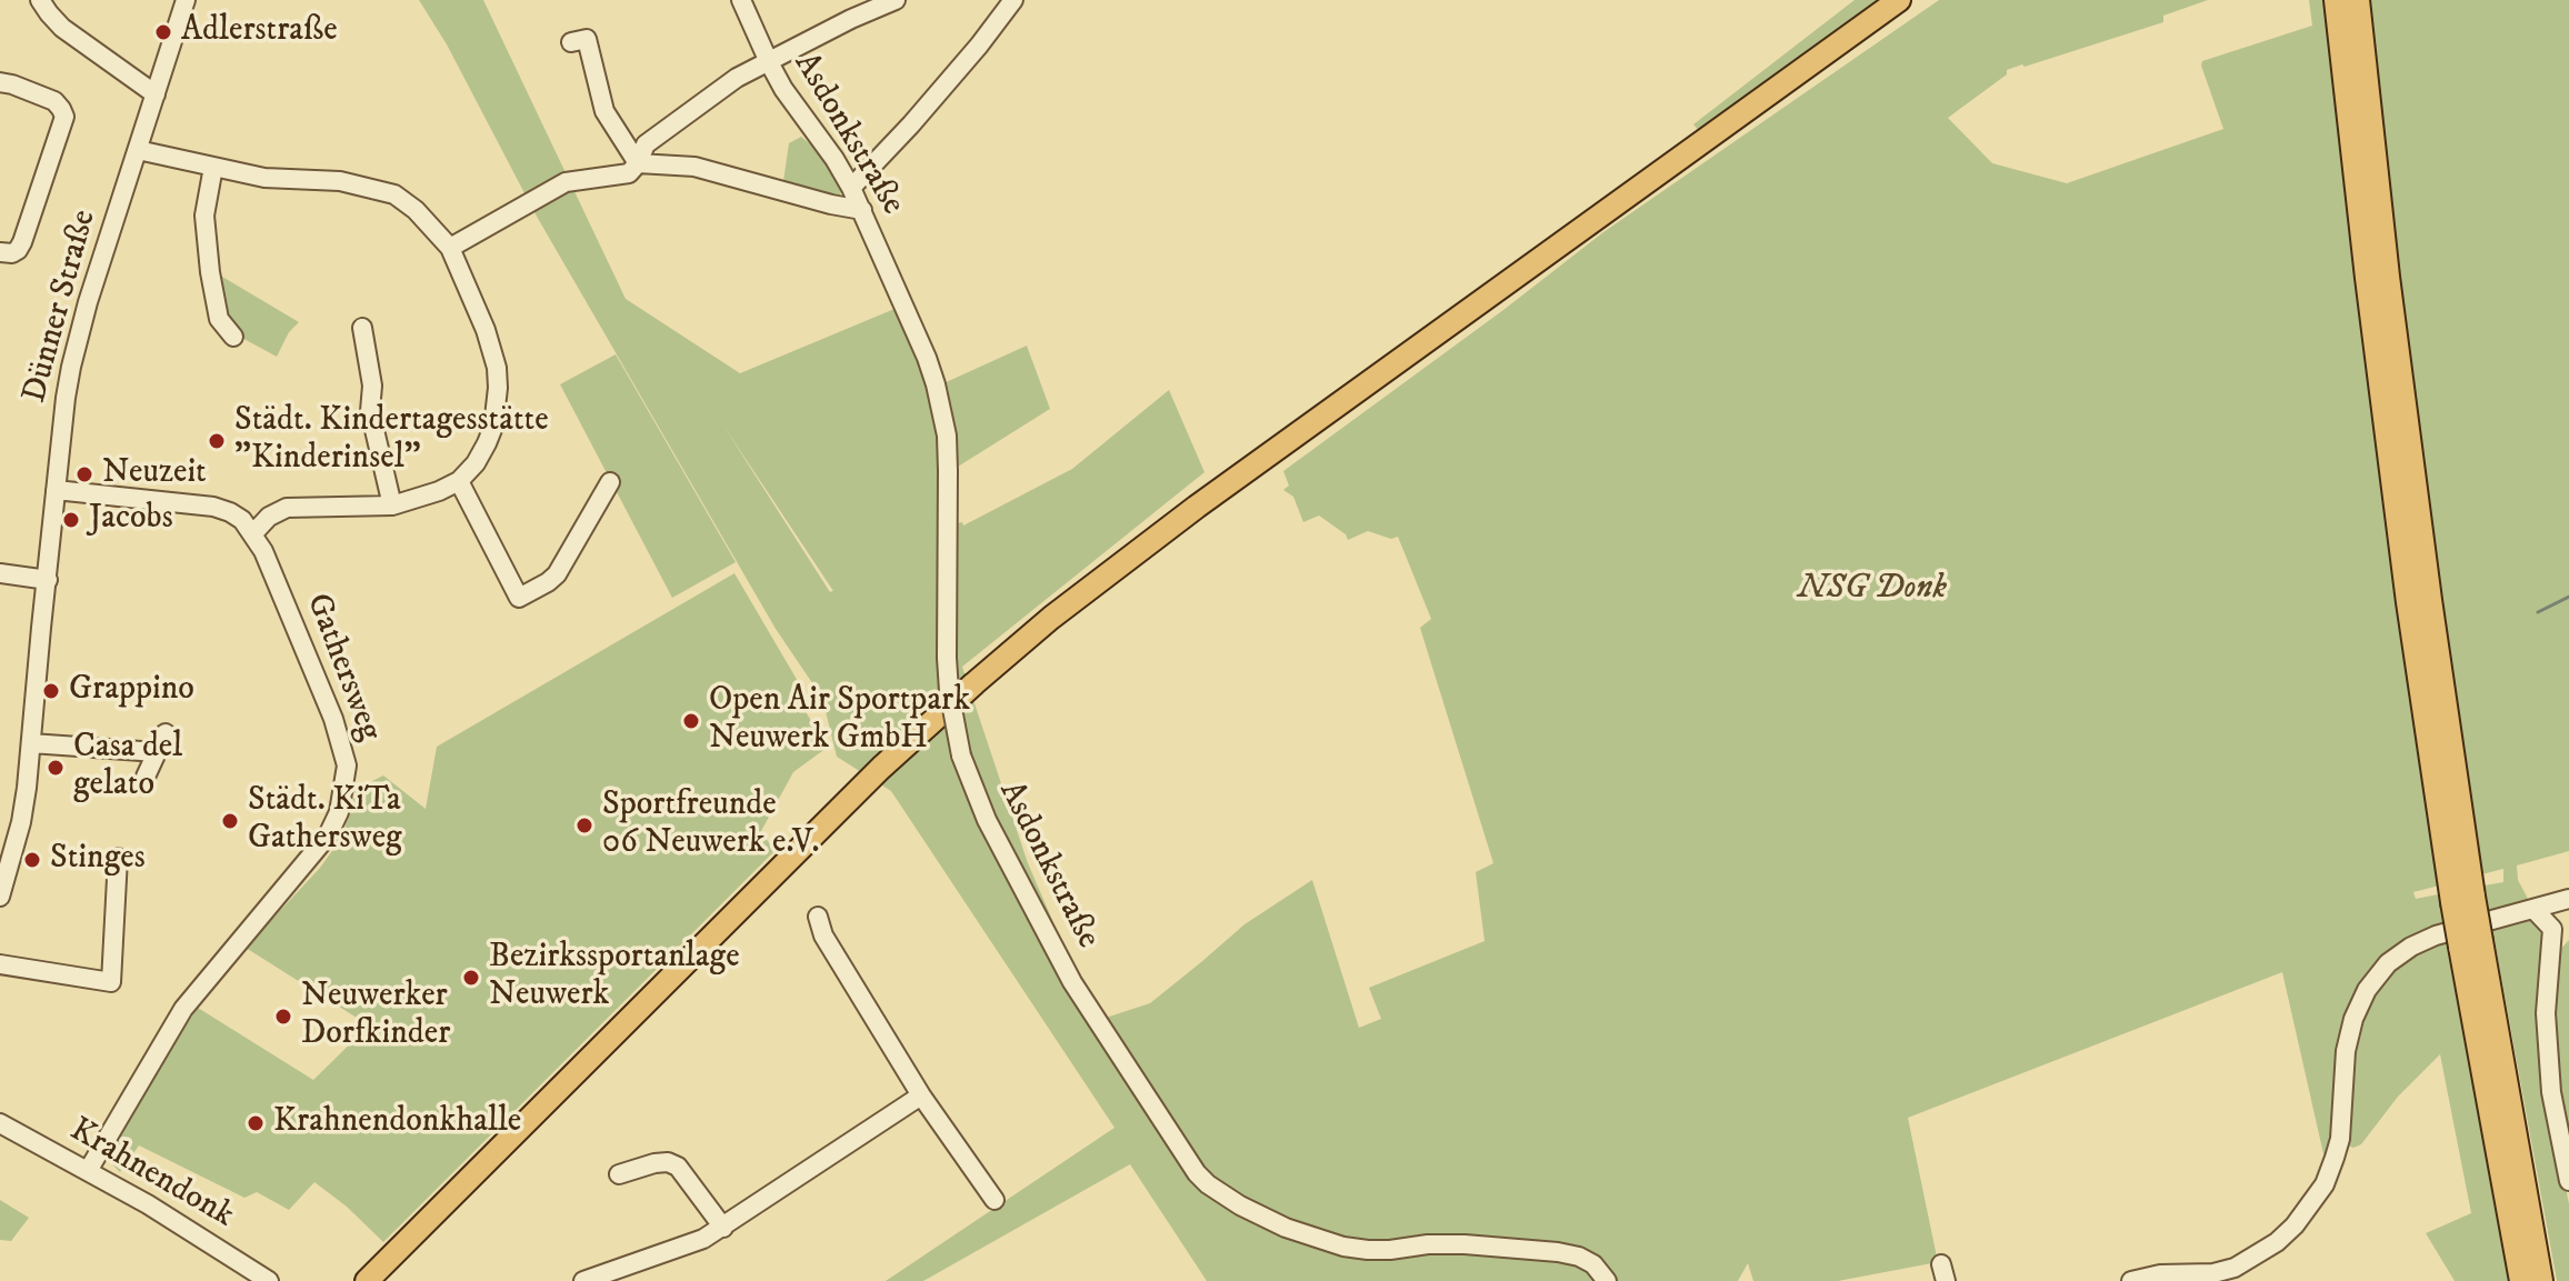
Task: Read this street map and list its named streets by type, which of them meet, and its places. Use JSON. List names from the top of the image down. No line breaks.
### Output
{"streets":{"street":["Asdonkstraße","Dünner Straße","Gathersweg","Krahnendonk"]},"crossings":[["Dünner Straße","Gathersweg"],["Gathersweg","Krahnendonk"]],"parks":["NSG Donk"],"places":["Adlerstraße","Städt. Kindertagesstätte \"Kinderinsel\"","Neuzeit","Jacobs","Grappino","Open Air Sportpark Neuwerk GmbH","Casa del gelato","Städt. KiTa Gathersweg","Sportfreunde 06 Neuwerk e.V.","Stinges","Bezirkssportanlage Neuwerk","Neuwerker Dorfkinder","Krahnendonkhalle"]}
